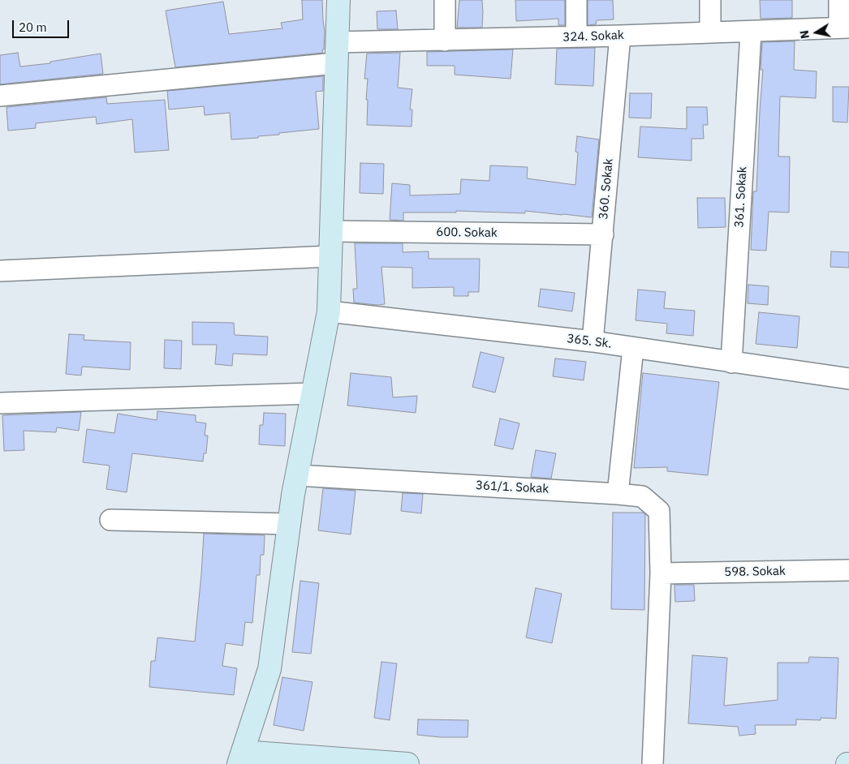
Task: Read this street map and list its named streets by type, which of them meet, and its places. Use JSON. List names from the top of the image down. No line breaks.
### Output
{"streets":{"street":["324. Sokak","360. Sokak","361. Sokak","600. Sokak","365. Sk.","361/1. Sokak","598. Sokak"]},"crossings":[["324. Sokak","360. Sokak"],["324. Sokak","361. Sokak"],["360. Sokak","600. Sokak"],["360. Sokak","365. Sk."],["361. Sokak","365. Sk."],["361/1. Sokak","598. Sokak"]],"scale_bar":"20 m","north":"left"}
